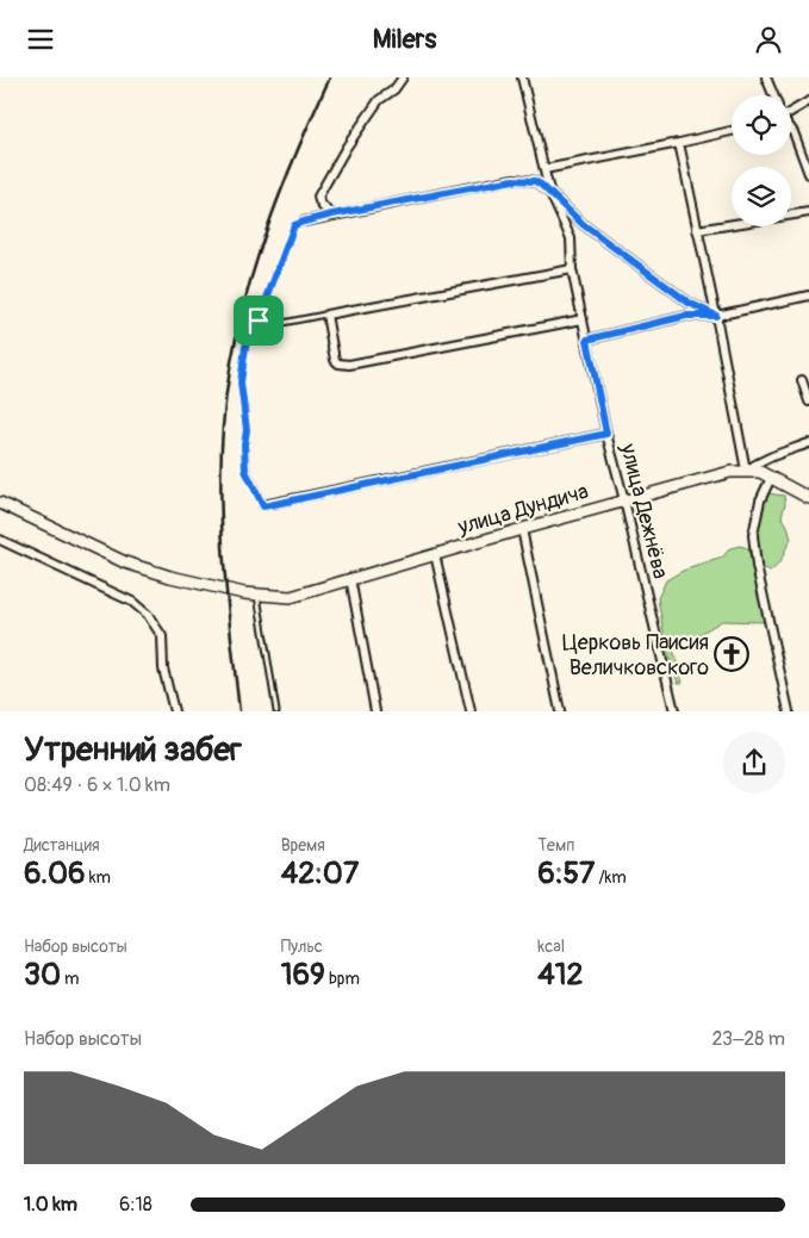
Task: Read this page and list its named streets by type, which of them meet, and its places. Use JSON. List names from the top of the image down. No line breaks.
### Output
{"streets":{"street":["улица Дундича","улица Дежнёва"]},"crossings":[["улица Дундича","улица Дежнёва"]],"places":{"church":["Церковь Паисия Величковского"]},"page":{"header":"Milers","heading":["Утренний забег","08:49 · 6 × 1.0 km"],"stats":[["Дистанция","6.06 km"],["Время","42:07"],["Темп","6:57 /km"],["Набор высоты","30 m"],["Пульс","169 bpm"],["kcal","412"]],"chart":["Набор высоты","23–28 m"],"list":[{"name":"1.0 km","note":"6:18"}]}}
